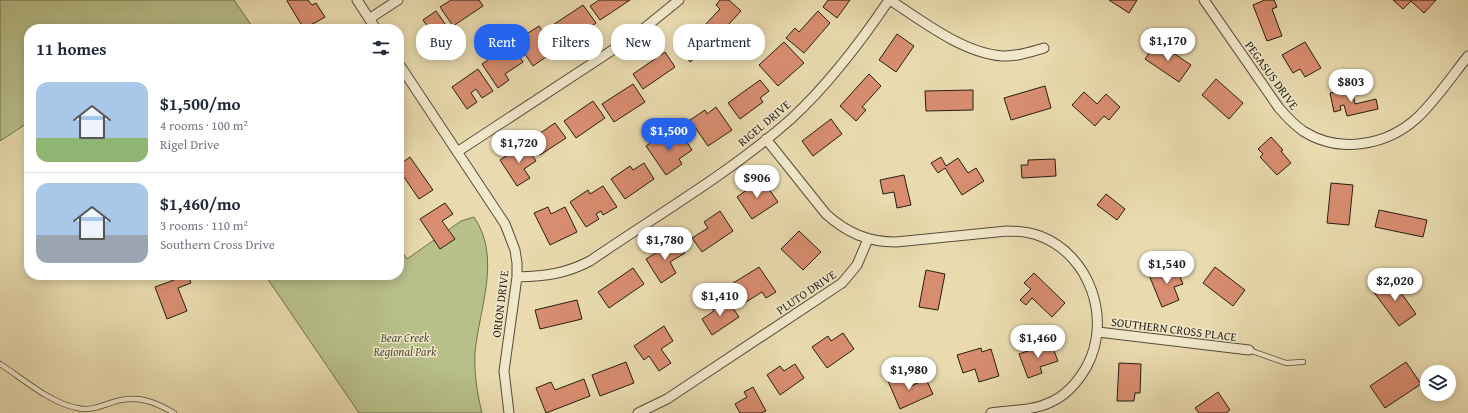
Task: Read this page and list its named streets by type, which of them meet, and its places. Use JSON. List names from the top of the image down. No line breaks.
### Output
{"streets":{"street":["PEGASUS DRIVE","RIGEL DRIVE","PLUTO DRIVE","ORION DRIVE","SOUTHERN CROSS PLACE"]},"crossings":[["RIGEL DRIVE","ORION DRIVE"]],"parks":["Bear Creek Regional Park"],"page":{"chip":["Buy","Rent","Filters","New","Apartment"],"heading":"11 homes","price":["$1,170","$803","$1,500","$1,720","$906","$1,780","$1,540","$2,020","$1,410","$1,460","$1,980"],"list":[{"name":"$1,500/mo","note":"4 rooms · 100 m² · Rigel Drive"},{"name":"$1,460/mo","note":"3 rooms · 110 m² · Southern Cross Drive"}]}}
